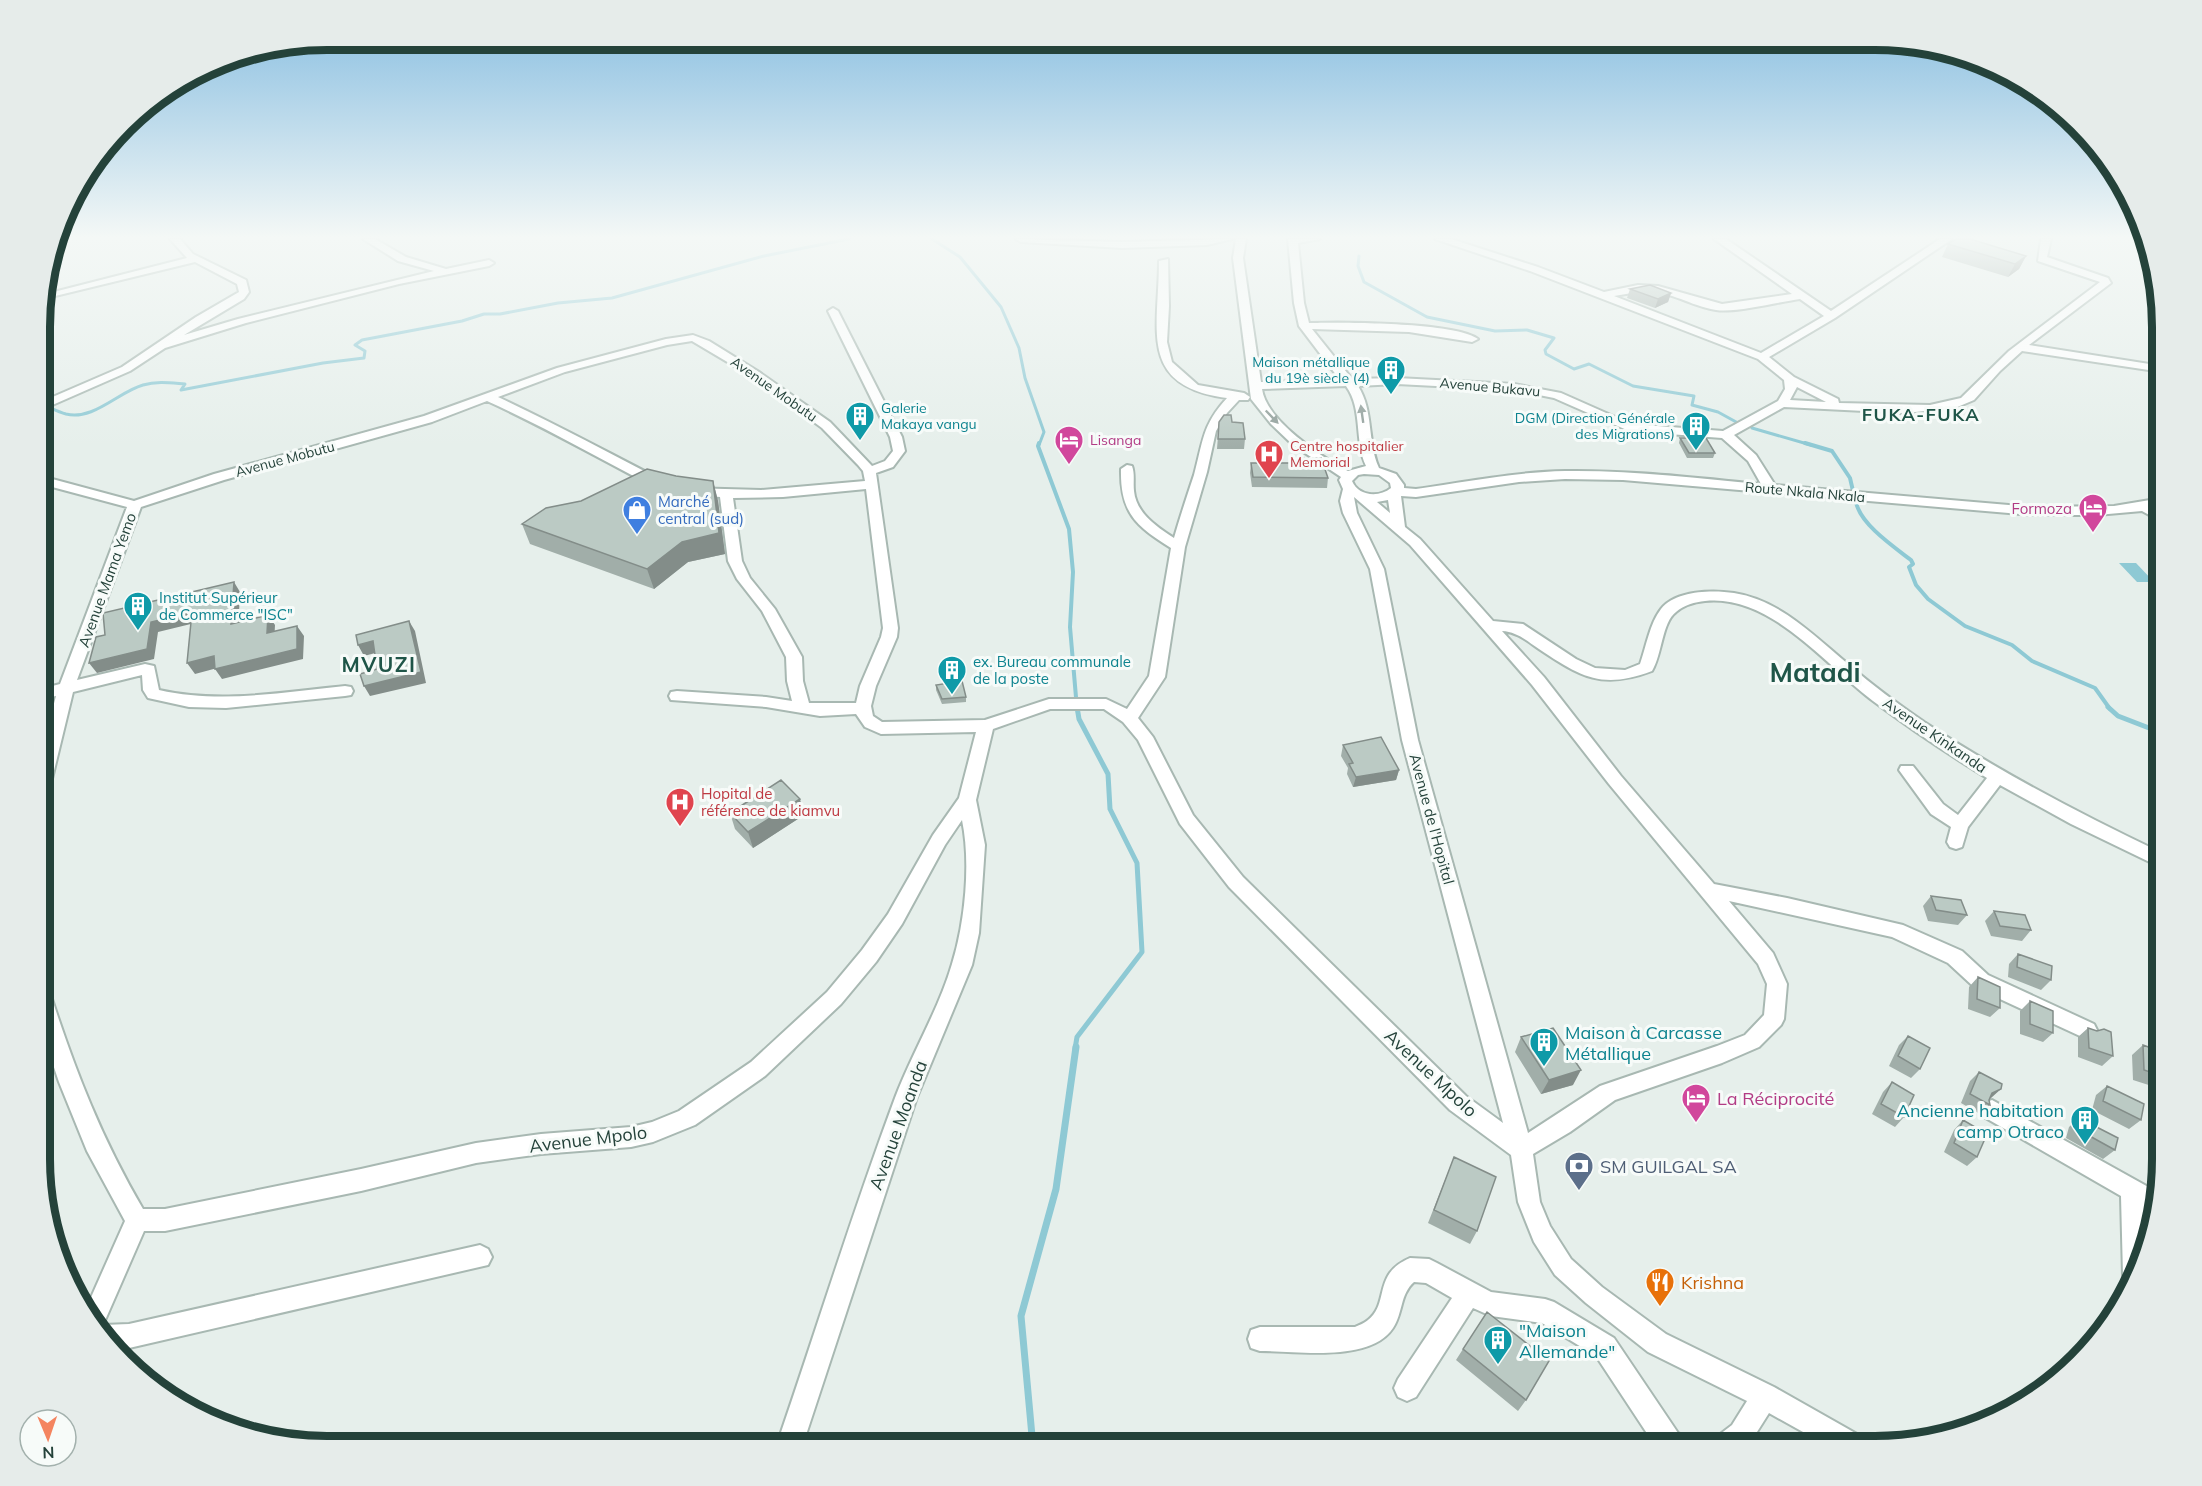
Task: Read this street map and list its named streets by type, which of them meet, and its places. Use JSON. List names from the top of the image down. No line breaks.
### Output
{"streets":{"street":["Avenue Bukavu","Avenue Mobutu","Route Nkala Nkala","Avenue Mama Yemo","Avenue Kinkanda","Avenue de l'Hopital","Avenue Mpolo","Avenue Moanda"]},"crossings":[["Avenue Mobutu","Avenue Mama Yemo"],["Route Nkala Nkala","Avenue de l'Hopital"],["Avenue de l'Hopital","Avenue Mpolo"],["Avenue Mpolo","Avenue Moanda"]],"districts":["FUKA-FUKA","MVUZI","Matadi"],"places":{"building":["Maison métallique du 19è siècle (4)","Galerie Makaya vangu","DGM (Direction Générale des Migrations)","Institut Supérieur de Commerce \"ISC\"","ex. Bureau communale de la poste","Maison à Carcasse Métallique","Ancienne habitation camp Otraco","\"Maison Allemande\""],"hotel":["Lisanga","Formoza","La Réciprocité"],"hospital":["Centre hospitalier Memorial","Hopital de référence de kiamvu"],"shop":["Marché central (sud)"],"bank":["SM GUILGAL SA"],"restaurant":["Krishna"]},"north":"bottom"}
